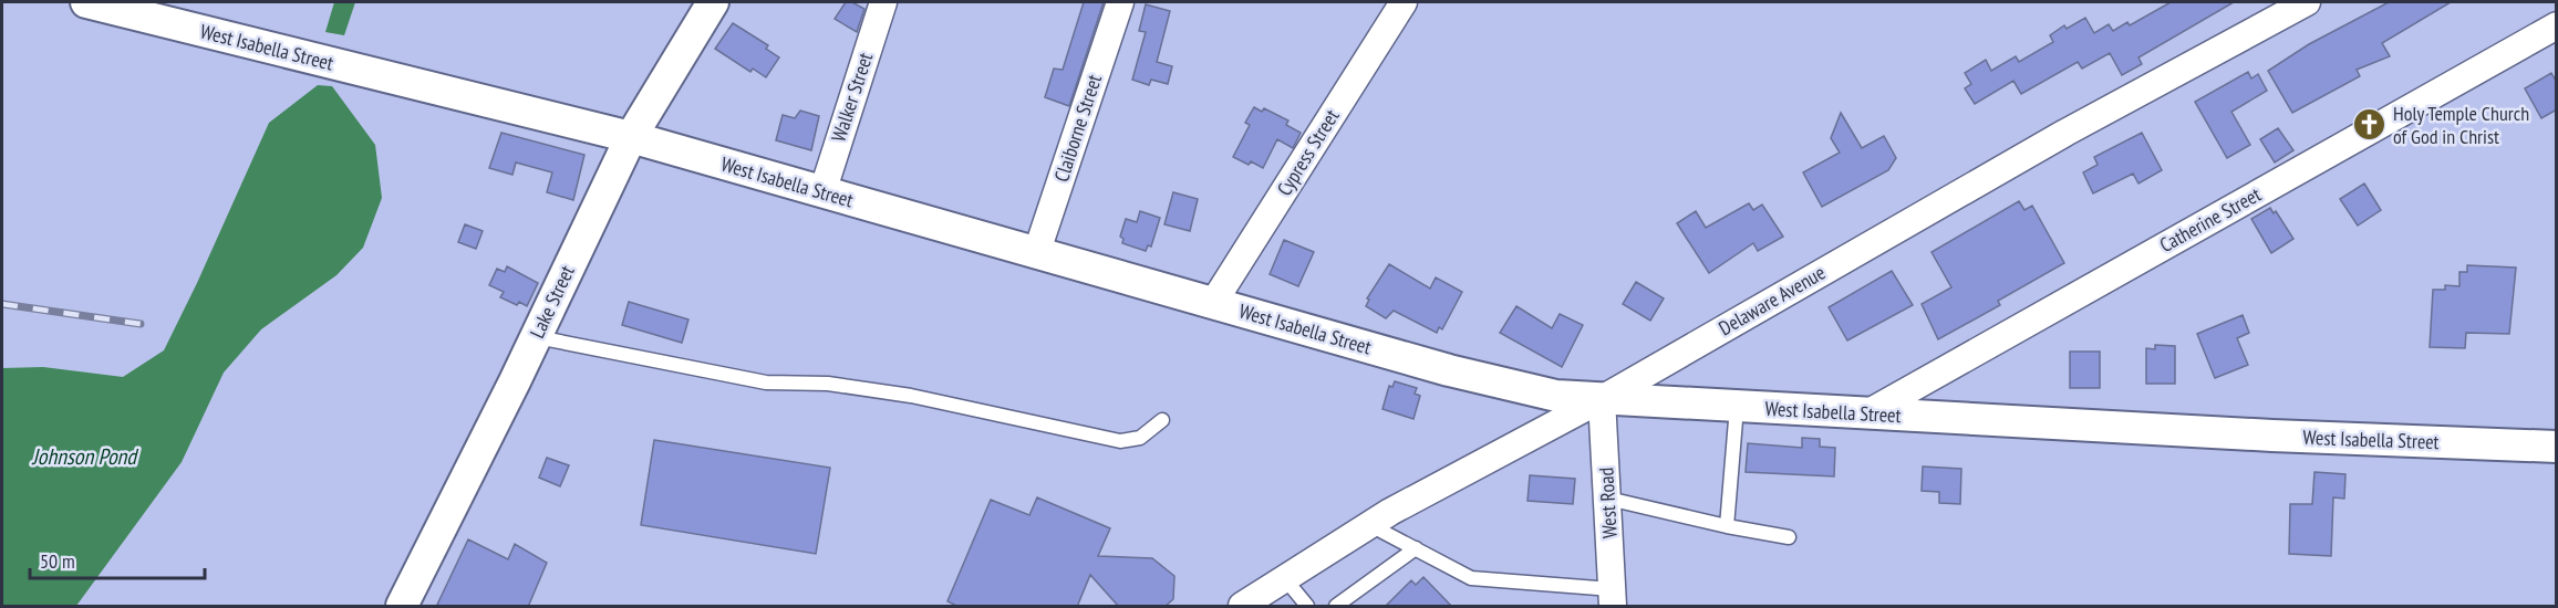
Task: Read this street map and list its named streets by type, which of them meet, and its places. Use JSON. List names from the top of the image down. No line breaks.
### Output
{"streets":{"street":["West Isabella Street","Walker Street","Claiborne Street","Cypress Street","Catherine Street","Delaware Avenue","Lake Street","West Road"]},"crossings":[["West Isabella Street","Walker Street"],["West Isabella Street","Claiborne Street"],["West Isabella Street","Cypress Street"],["West Isabella Street","Catherine Street"],["West Isabella Street","Delaware Avenue"],["West Isabella Street","Lake Street"],["West Isabella Street","West Road"],["Delaware Avenue","West Road"]],"water":["Johnson Pond"],"places":{"church":["Holy Temple Church of God in Christ"]},"scale_bar":"50 m"}
